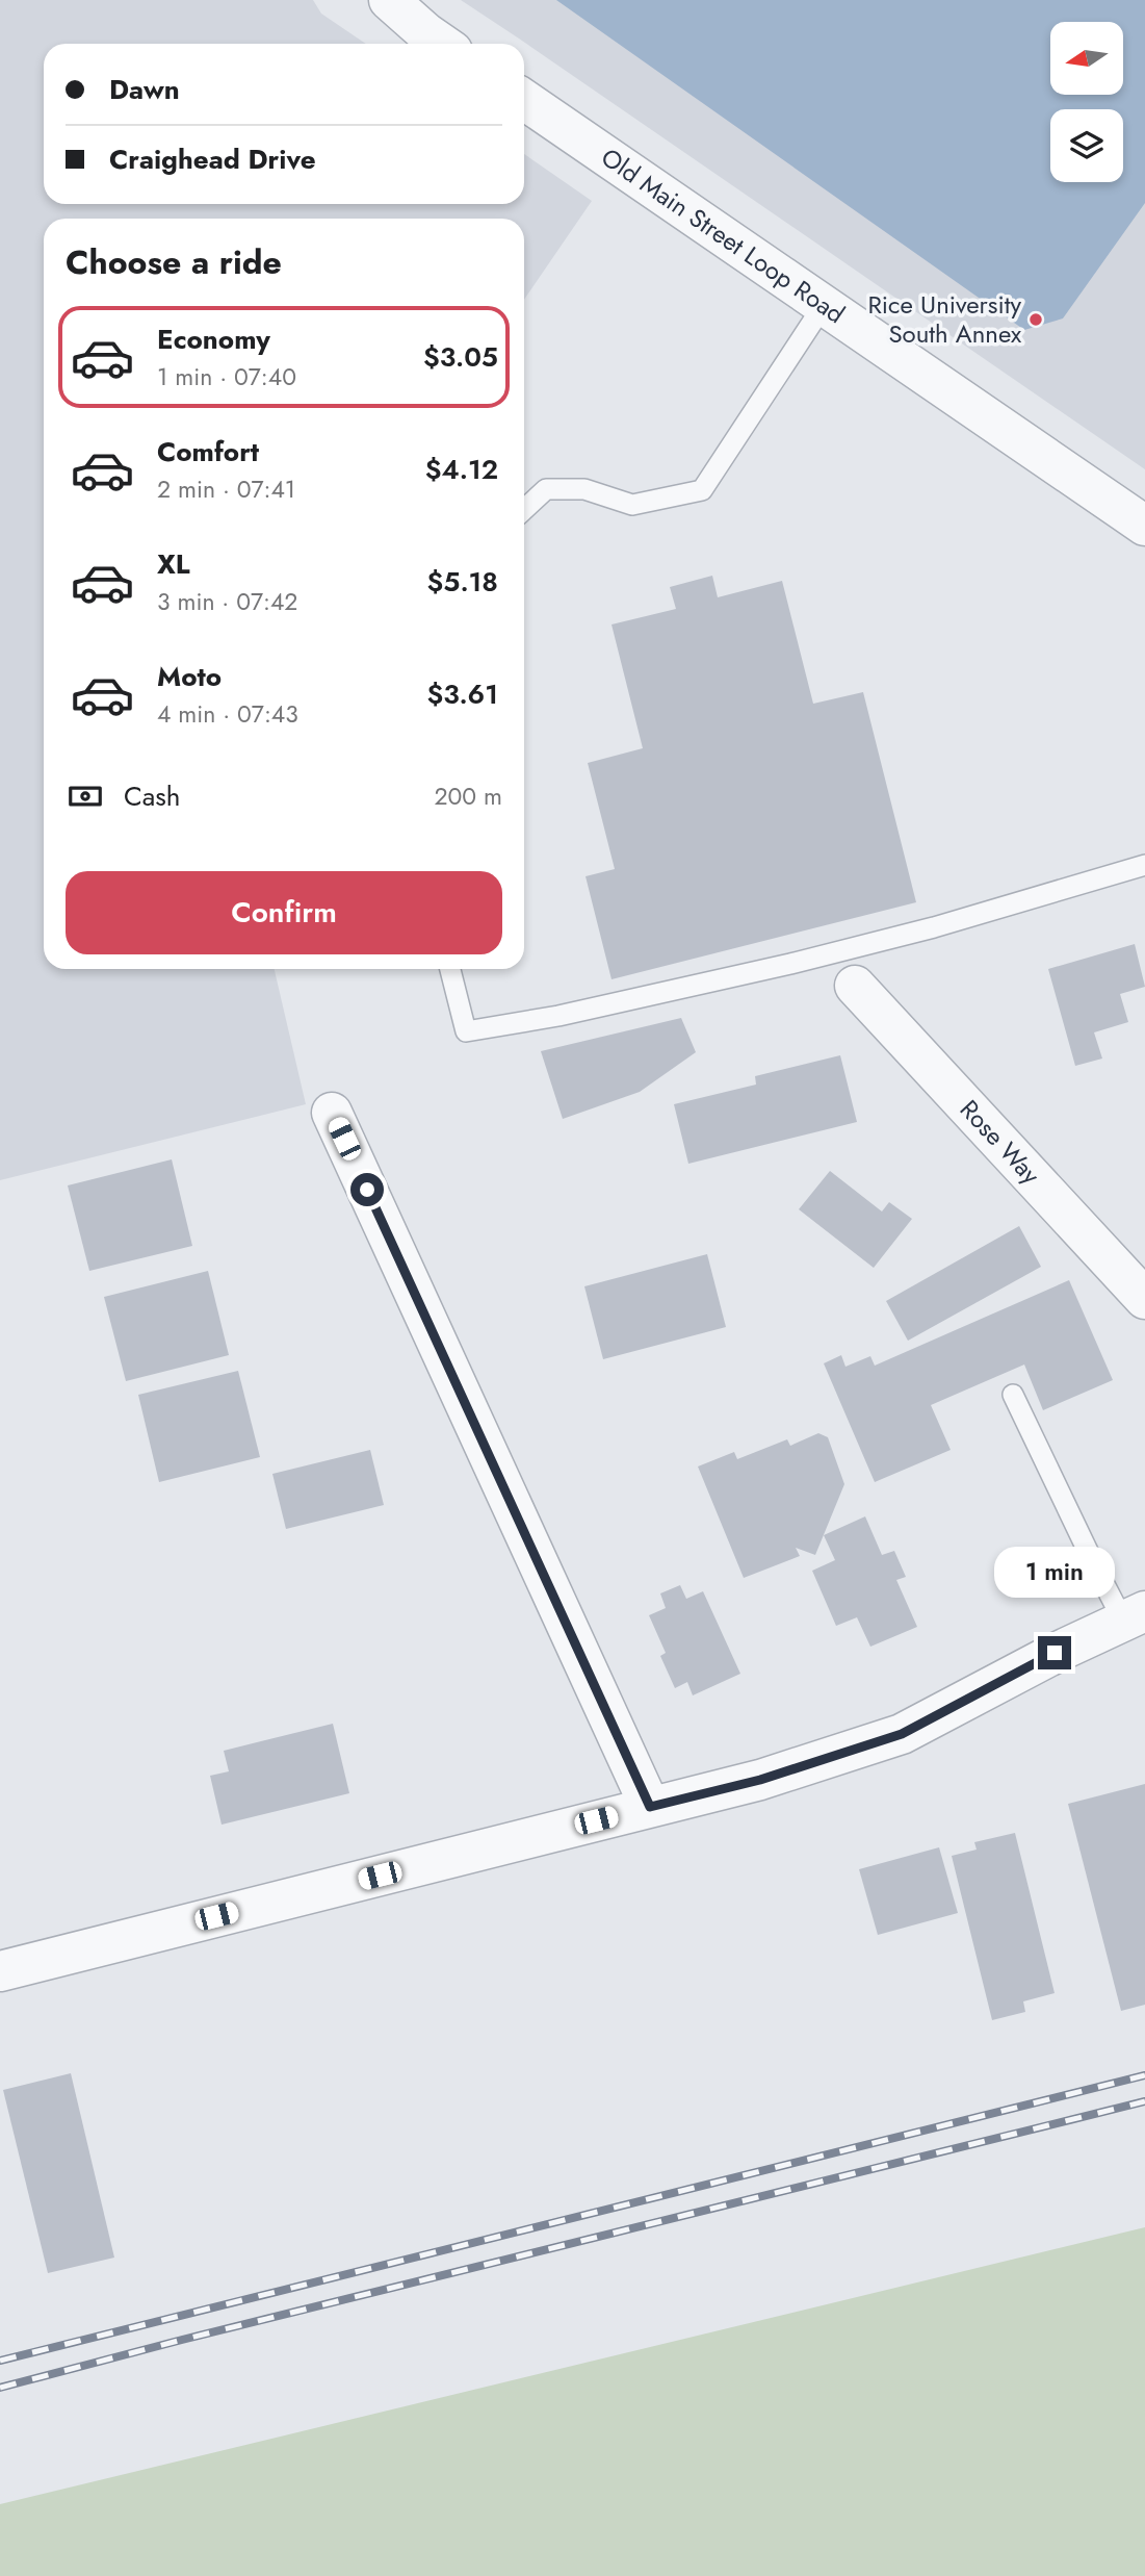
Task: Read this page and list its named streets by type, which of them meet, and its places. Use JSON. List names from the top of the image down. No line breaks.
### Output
{"streets":{"street":["Old Main Street Loop Road","Rose Way"]},"places":["Rice University South Annex"],"north":"left","page":{"banner":["Dawn","Craighead Drive"],"heading":"Choose a ride","list":[{"name":"Economy","note":"1 min · 07:40","value":"$3.05"},{"name":"Comfort","note":"2 min · 07:41","value":"$4.12"},{"name":"XL","note":"3 min · 07:42","value":"$5.18"},{"name":"Moto","note":"4 min · 07:43","value":"$3.61"}],"pay":["Cash","200 m"],"buttons":"Confirm","bubble":"1 min"}}
